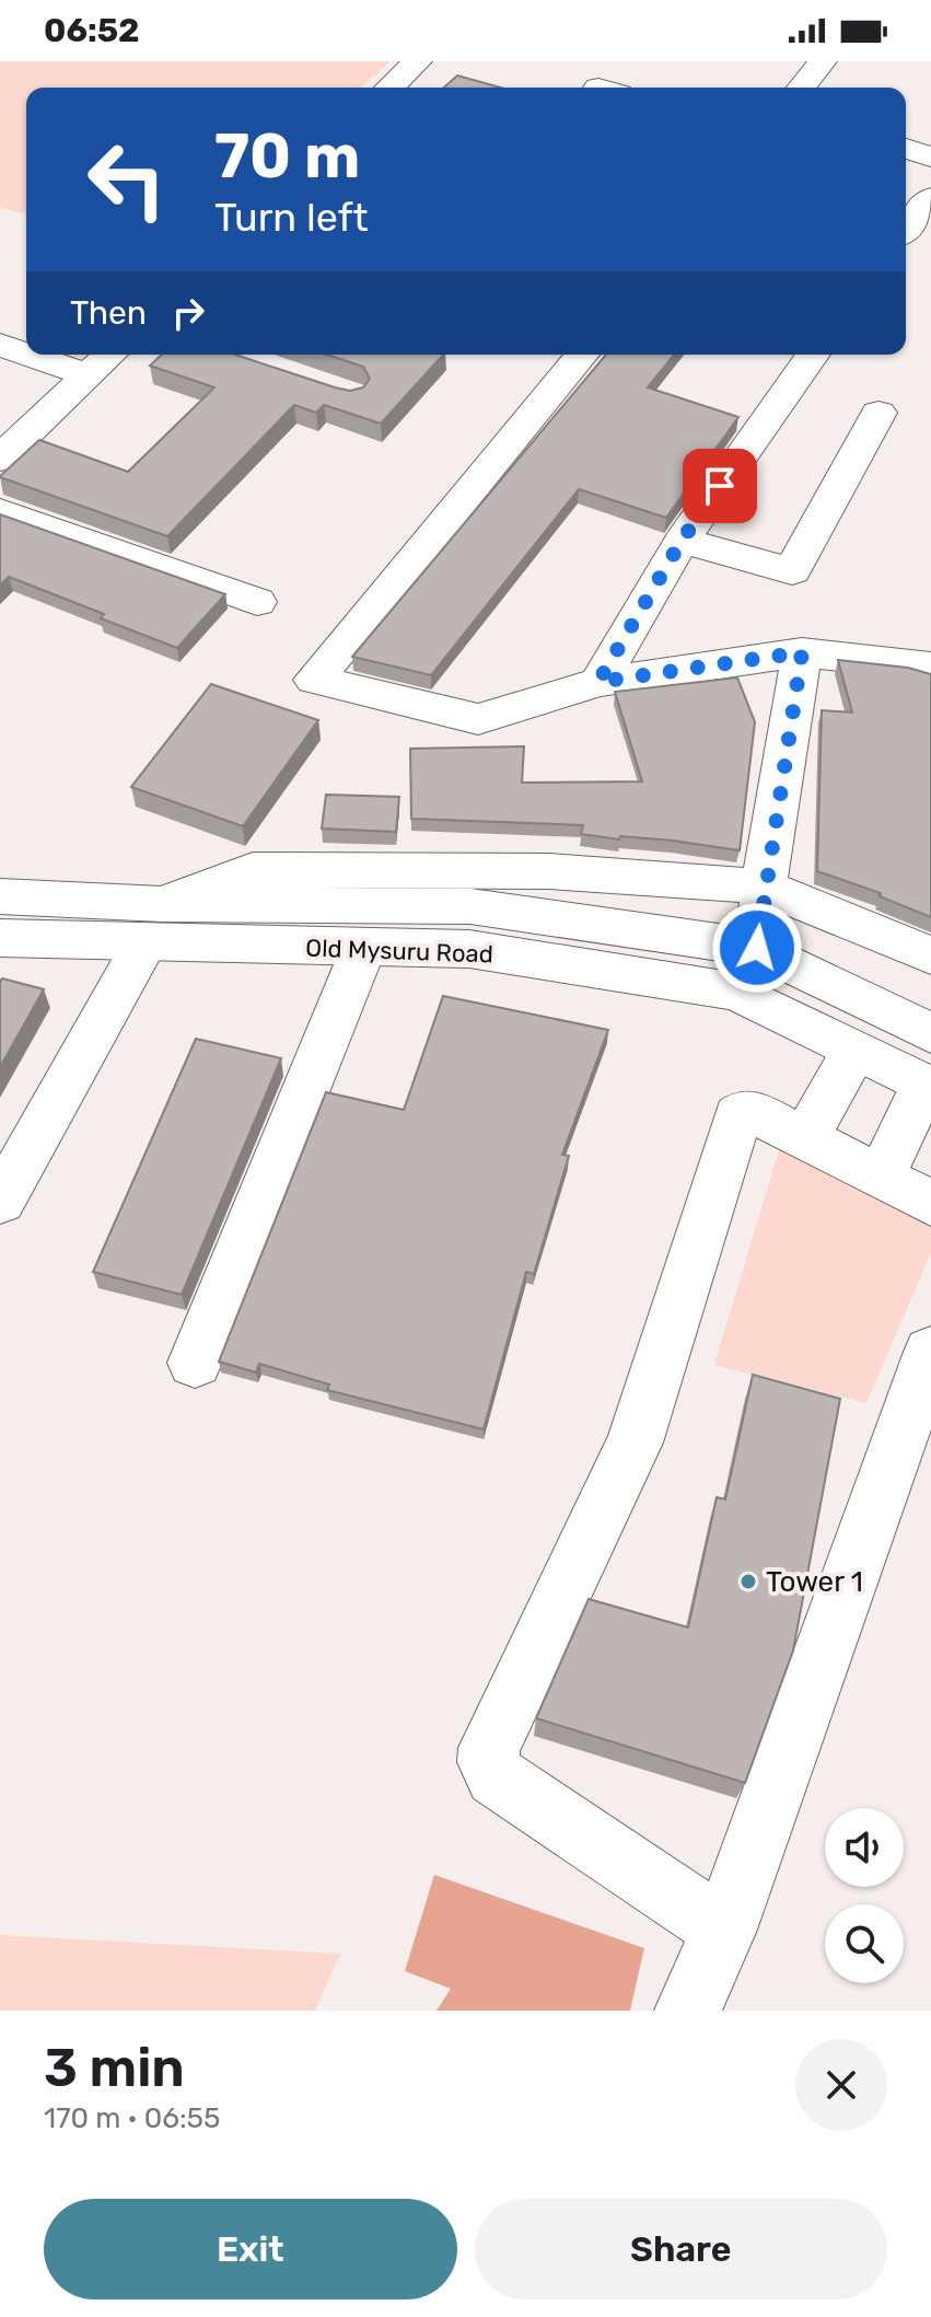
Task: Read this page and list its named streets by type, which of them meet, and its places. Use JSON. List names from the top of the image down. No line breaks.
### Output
{"streets":{"street":["Old Mysuru Road"]},"places":["Tower 1"],"page":{"status":"06:52","turn":["70 m","Turn left"],"then":"Then","heading":["3 min","170 m · 06:55"],"buttons":["Exit","Share"]}}
